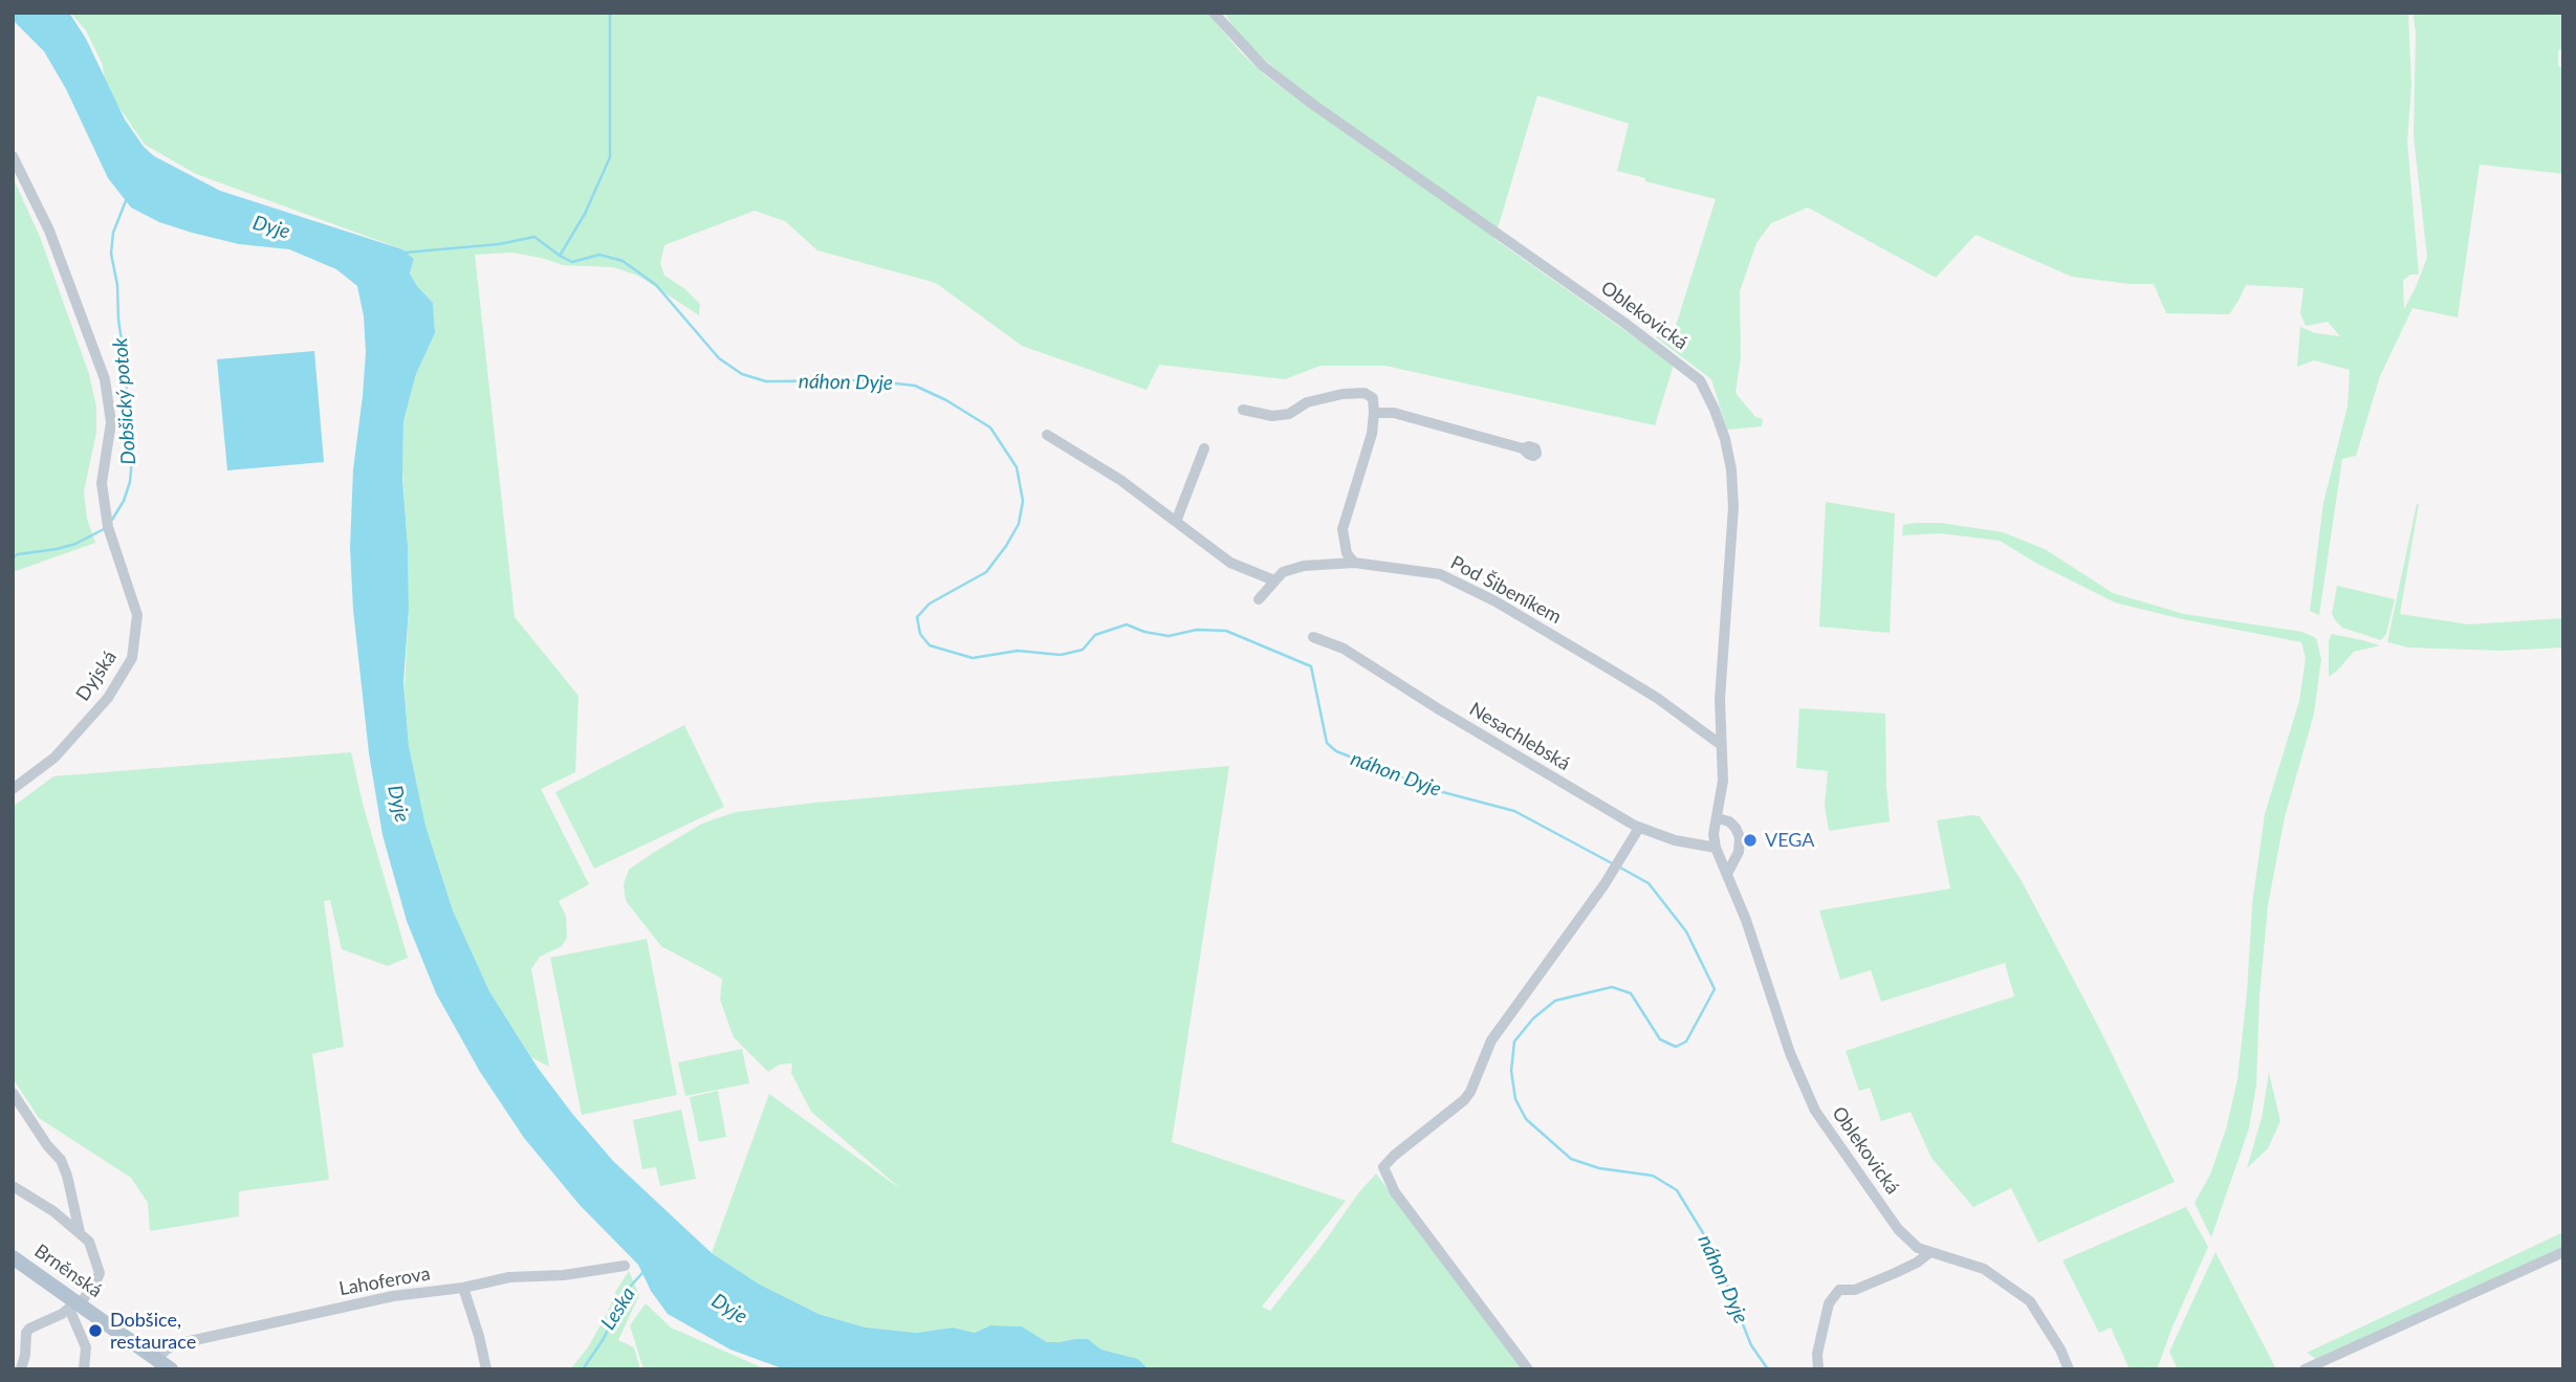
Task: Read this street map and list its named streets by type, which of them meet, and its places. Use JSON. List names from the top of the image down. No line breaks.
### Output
{"streets":{"main road":["Brněnská"],"street":["Oblekovická","Pod Šibeníkem","Dyjská","Nesachlebská","Lahoferova"]},"crossings":[["Oblekovická","Pod Šibeníkem"],["Oblekovická","Nesachlebská"],["Brněnská","Lahoferova"]],"water":["Dyje","náhon Dyje","Dobšický potok","Leska"],"places":["VEGA","Dobšice, restaurace"]}
